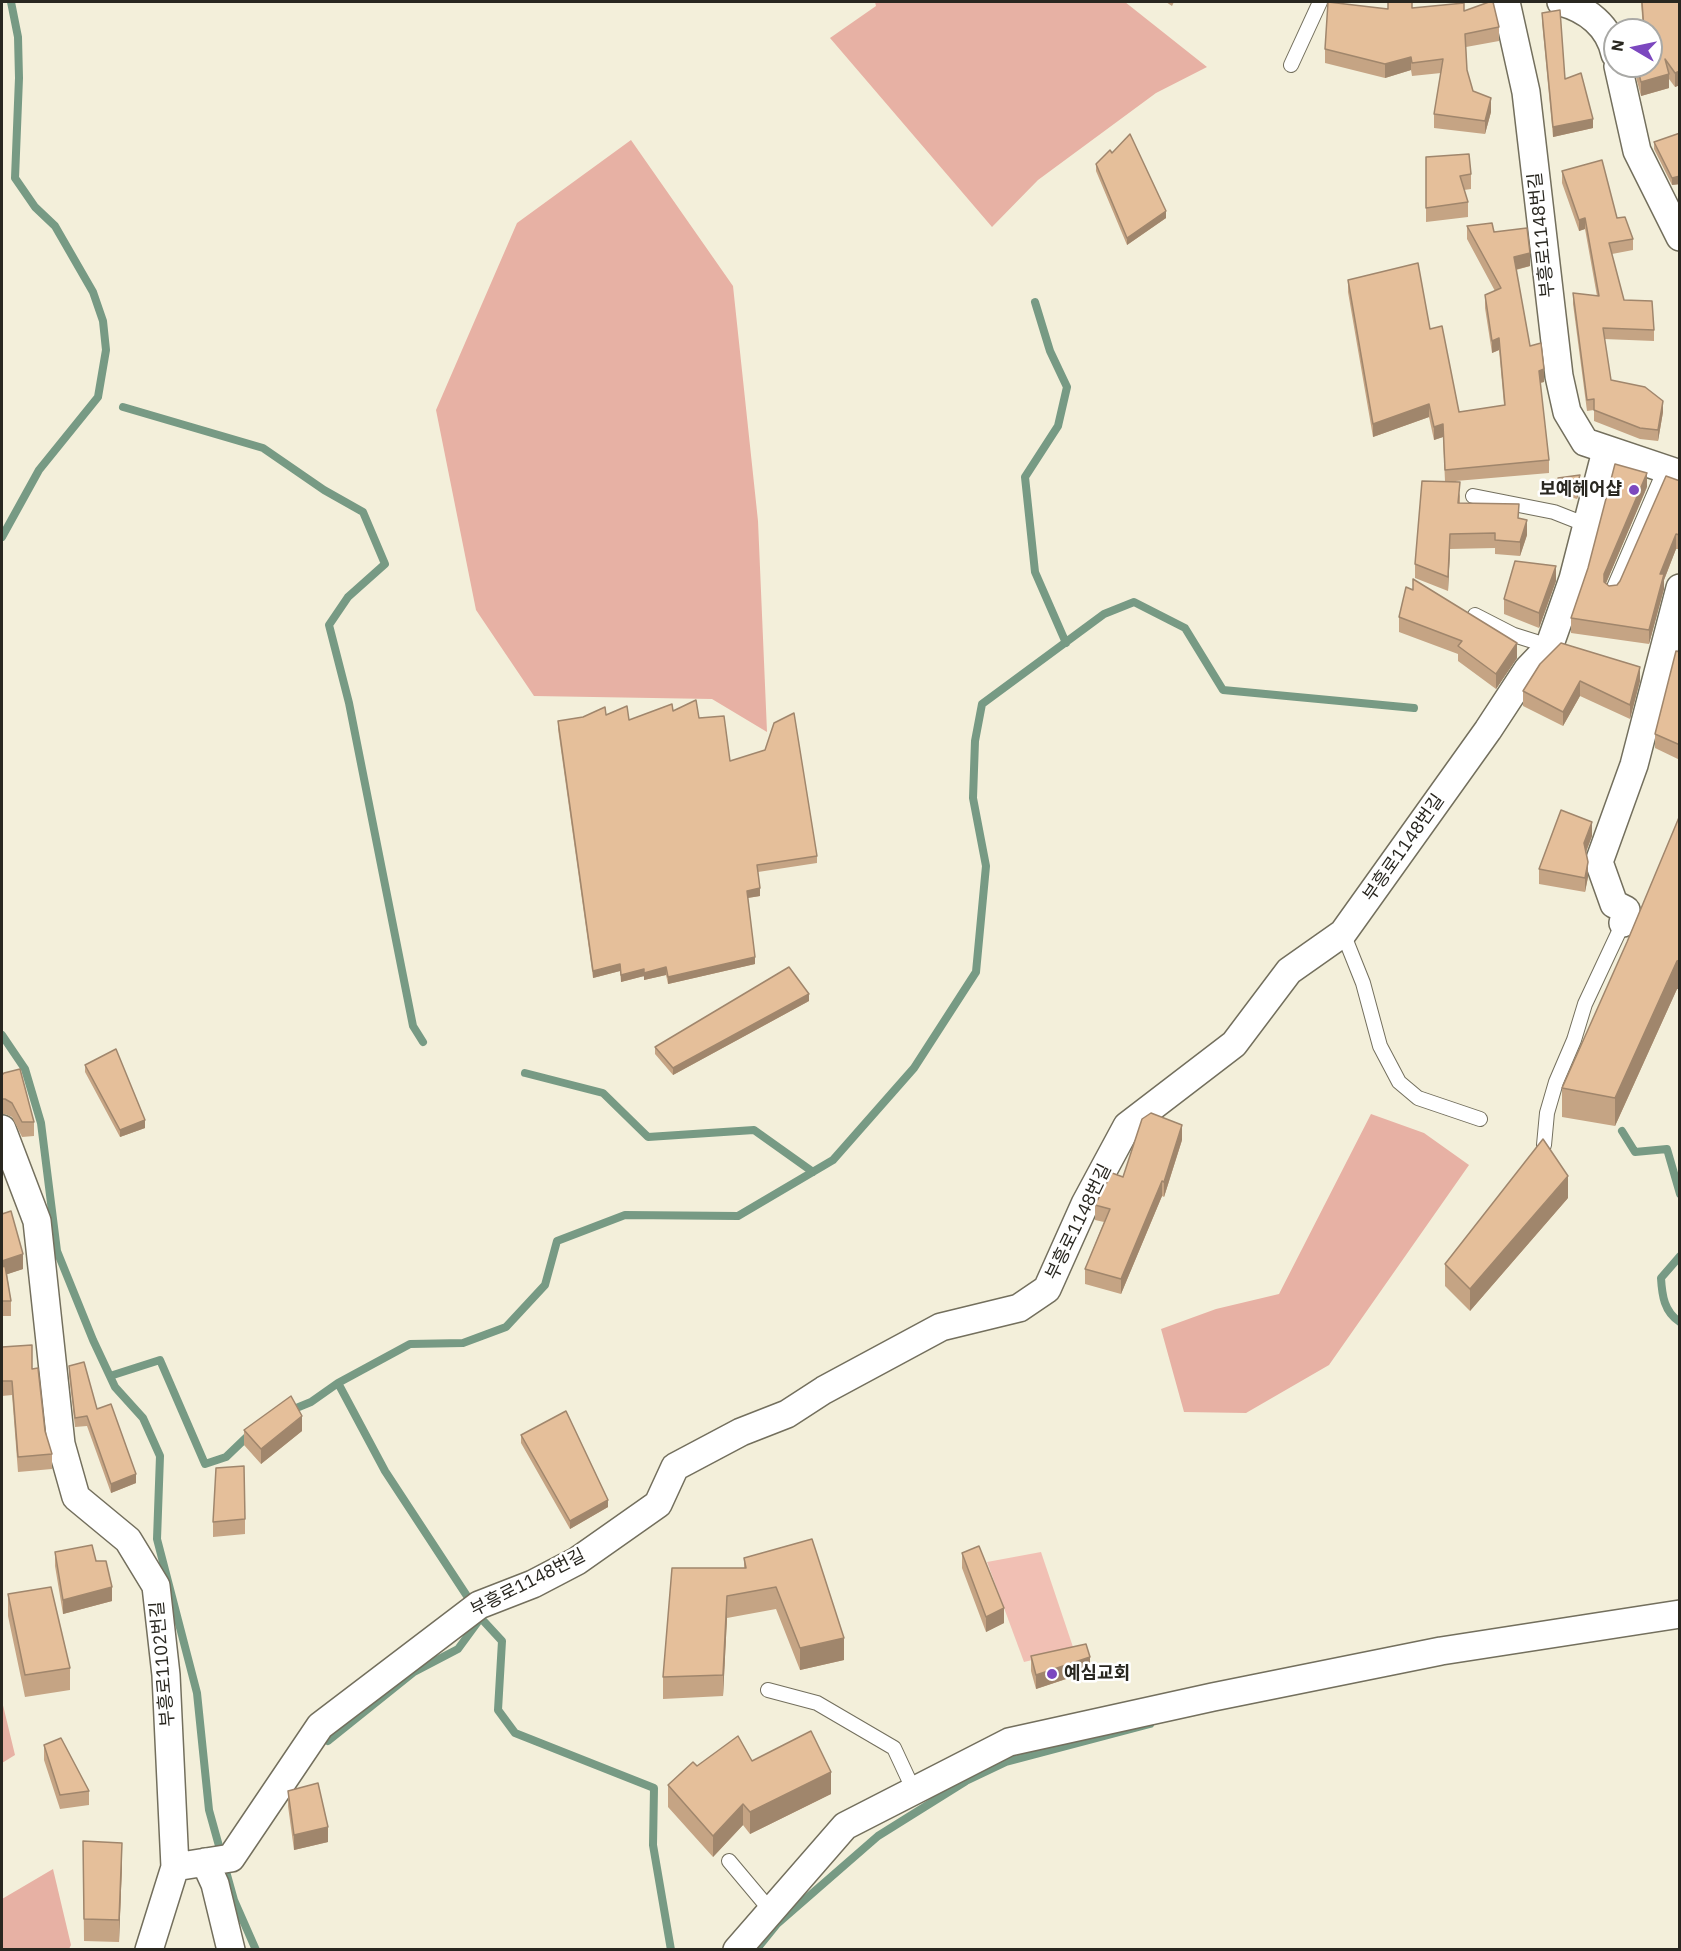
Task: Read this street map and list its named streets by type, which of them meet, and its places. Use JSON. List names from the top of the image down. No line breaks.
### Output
{"streets":{"street":["부흥로1148번길","부흥로1102번길"]},"places":["보예헤어샵","예심교회"],"north":"left"}
